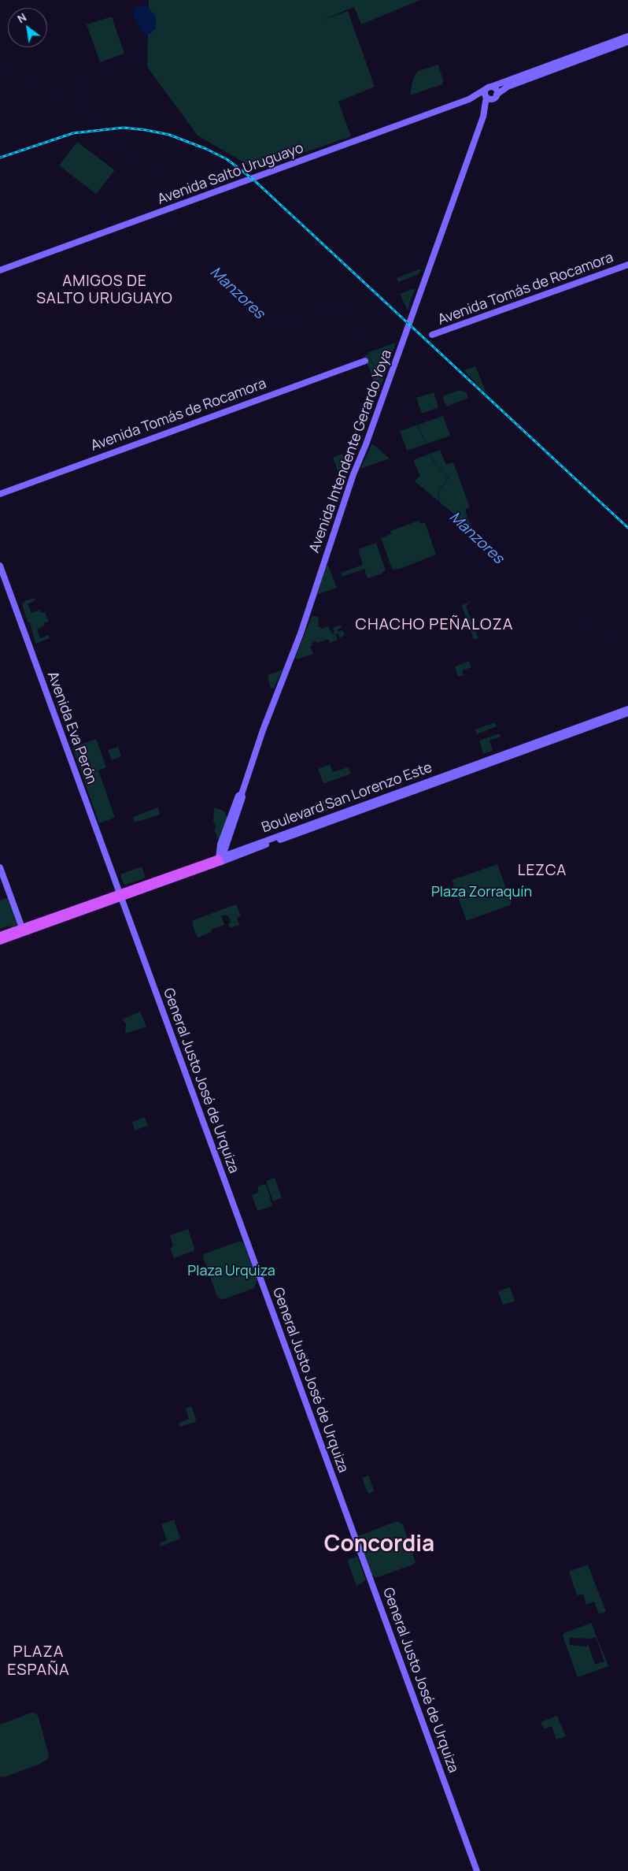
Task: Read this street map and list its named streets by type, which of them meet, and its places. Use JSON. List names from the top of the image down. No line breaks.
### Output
{"streets":{"main road":["Avenida Salto Uruguayo","Avenida Tomás de Rocamora","Avenida Intendente Gerardo Yoya","Avenida Eva Perón","Boulevard San Lorenzo Este","General Justo José de Urquiza"]},"crossings":[["Avenida Salto Uruguayo","Avenida Intendente Gerardo Yoya"],["Avenida Intendente Gerardo Yoya","Boulevard San Lorenzo Este"],["Avenida Eva Perón","Boulevard San Lorenzo Este"],["Avenida Eva Perón","General Justo José de Urquiza"],["Boulevard San Lorenzo Este","General Justo José de Urquiza"]],"districts":["AMIGOS DE SALTO URUGUAYO","CHACHO PEÑALOZA","LEZCA","Concordia","PLAZA ESPAÑA"],"water":["Manzores"],"parks":["Plaza Zorraquín","Plaza Urquiza"],"north":"top left"}
